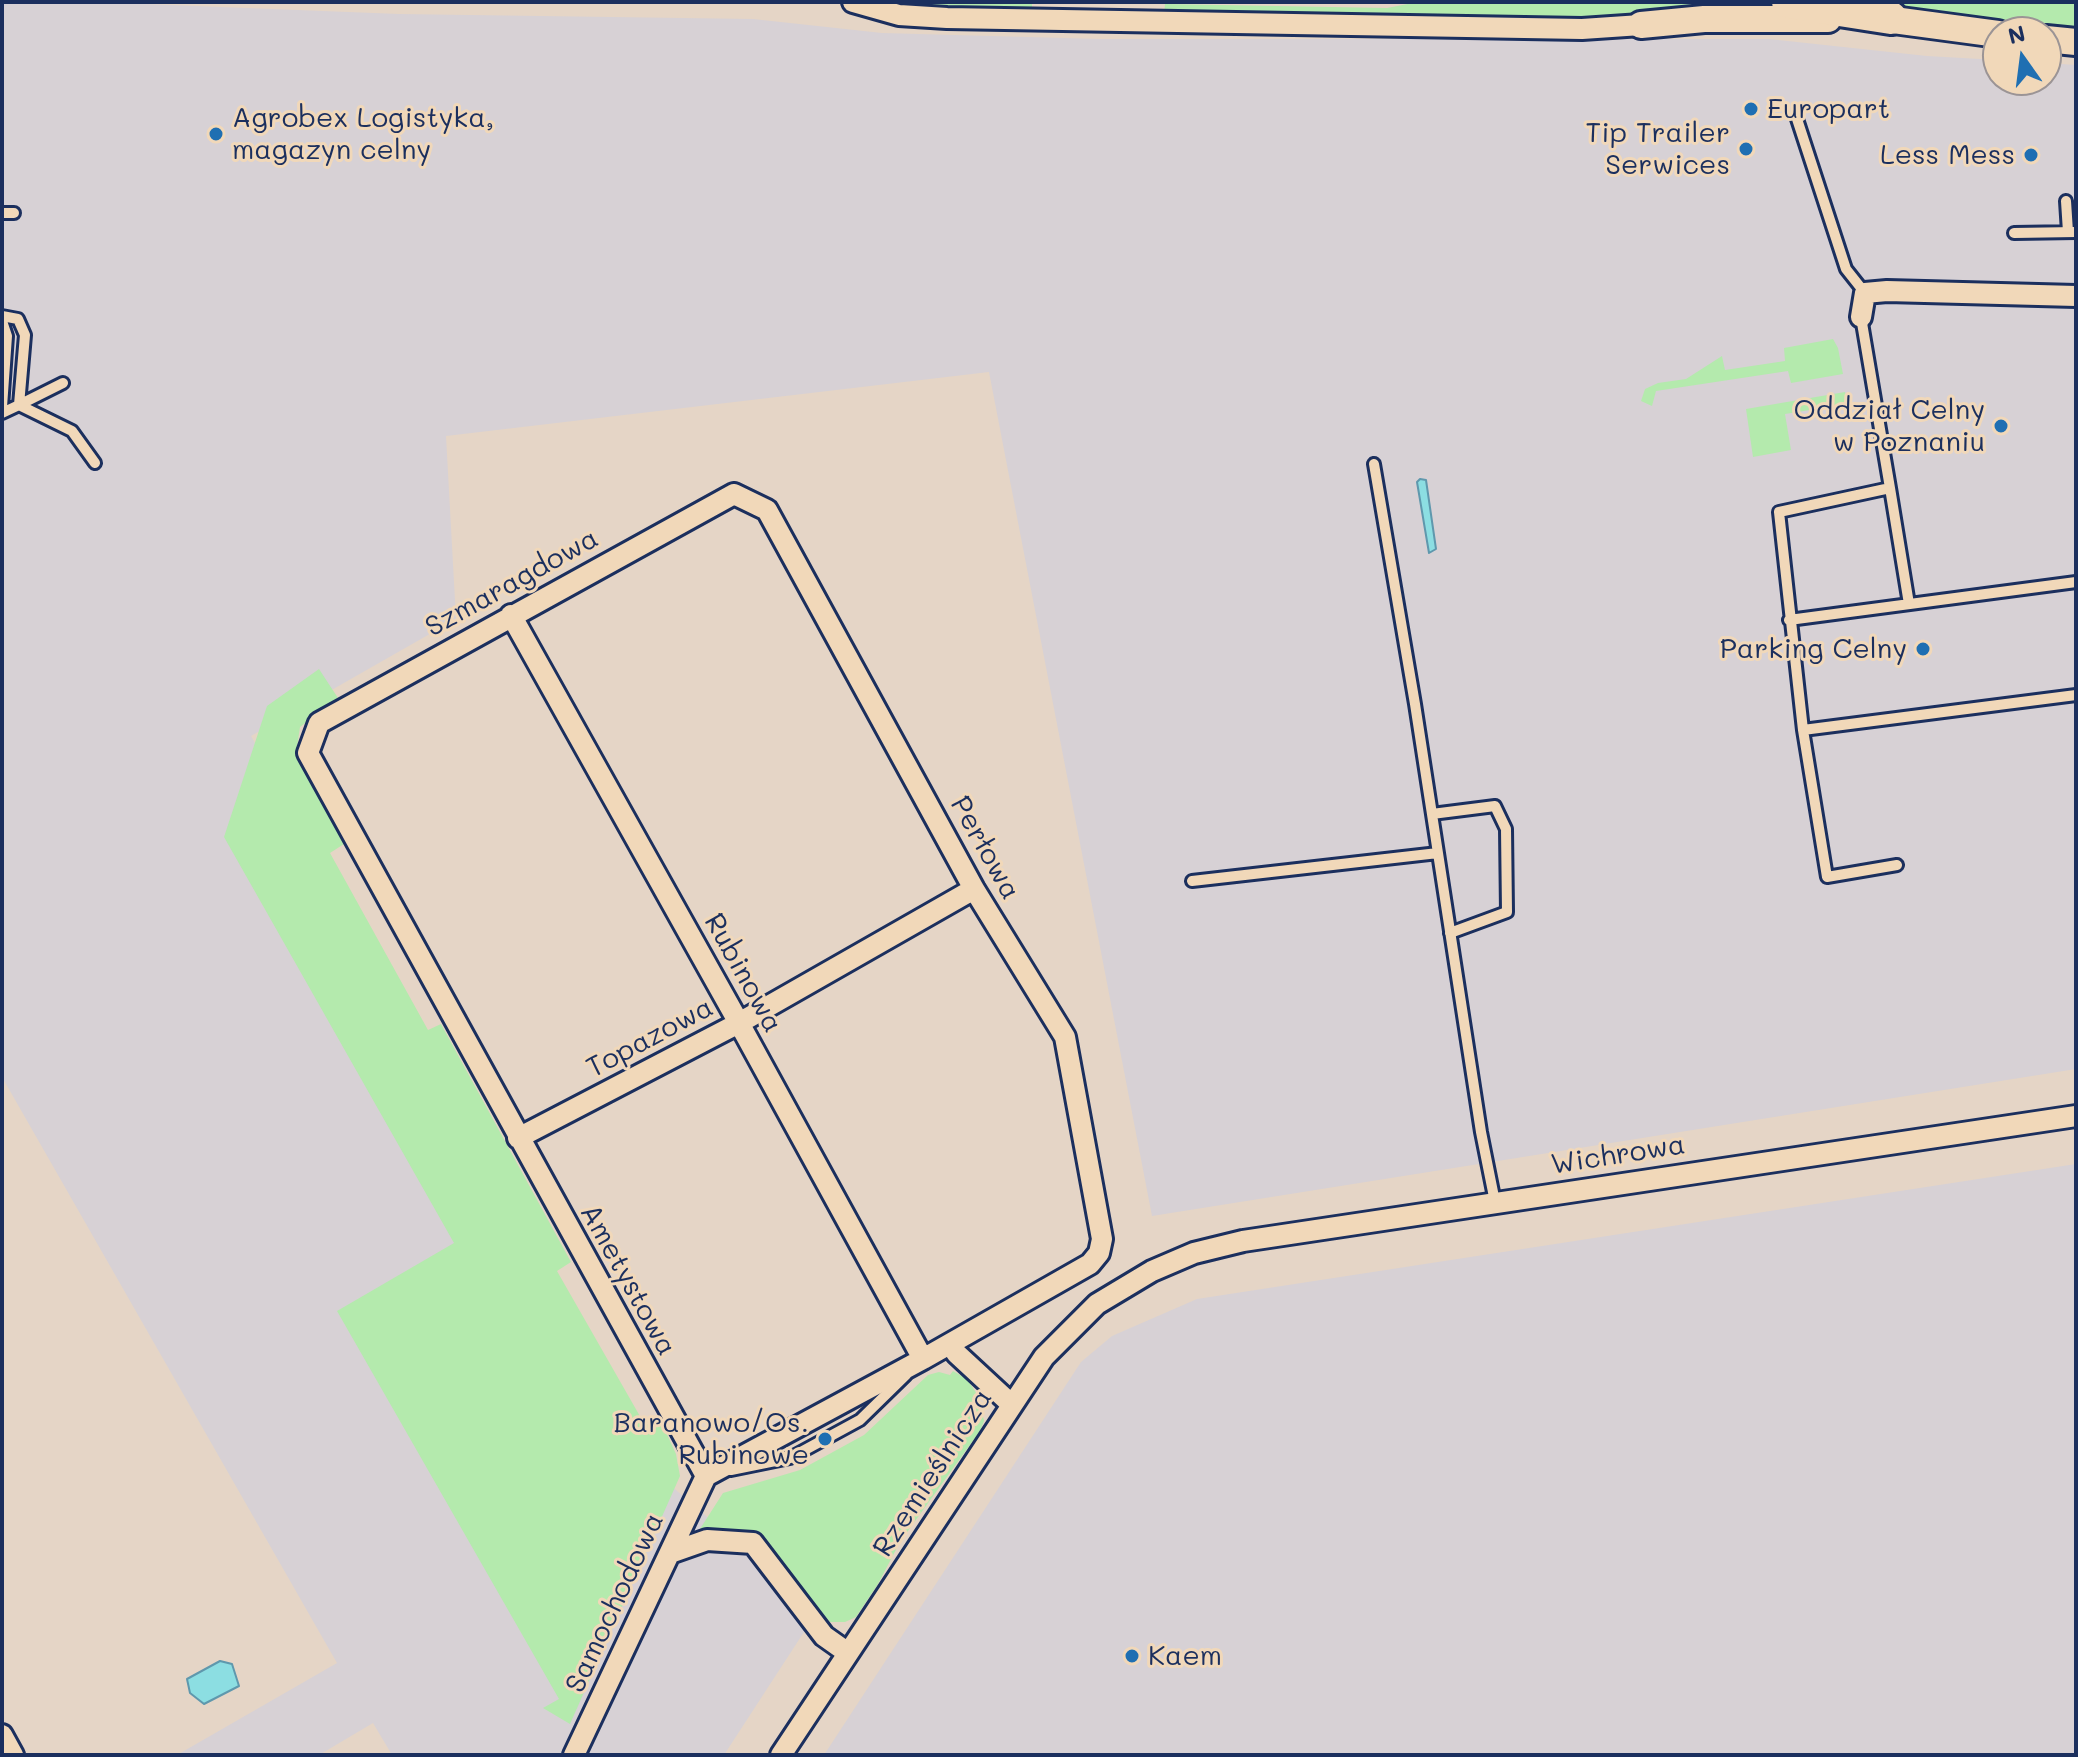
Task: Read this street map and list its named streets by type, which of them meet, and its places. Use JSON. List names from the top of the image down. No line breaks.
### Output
{"streets":{"street":["Szmaragdowa","Perłowa","Rubinowa","Topazowa","Wichrowa","Ametystowa","Rzemieślnicza","Samochodowa"]},"crossings":[["Szmaragdowa","Perłowa"],["Szmaragdowa","Rubinowa"],["Szmaragdowa","Ametystowa"],["Perłowa","Topazowa"],["Rubinowa","Topazowa"],["Topazowa","Ametystowa"],["Wichrowa","Rzemieślnicza"],["Ametystowa","Samochodowa"]],"places":["Europart","Agrobex Logistyka, magazyn celny","Tip Trailer Serwices","Less Mess","Oddział Celny w Poznaniu","Parking Celny","Baranowo/Os. Rubinowe","Kaem"],"north":"top"}
